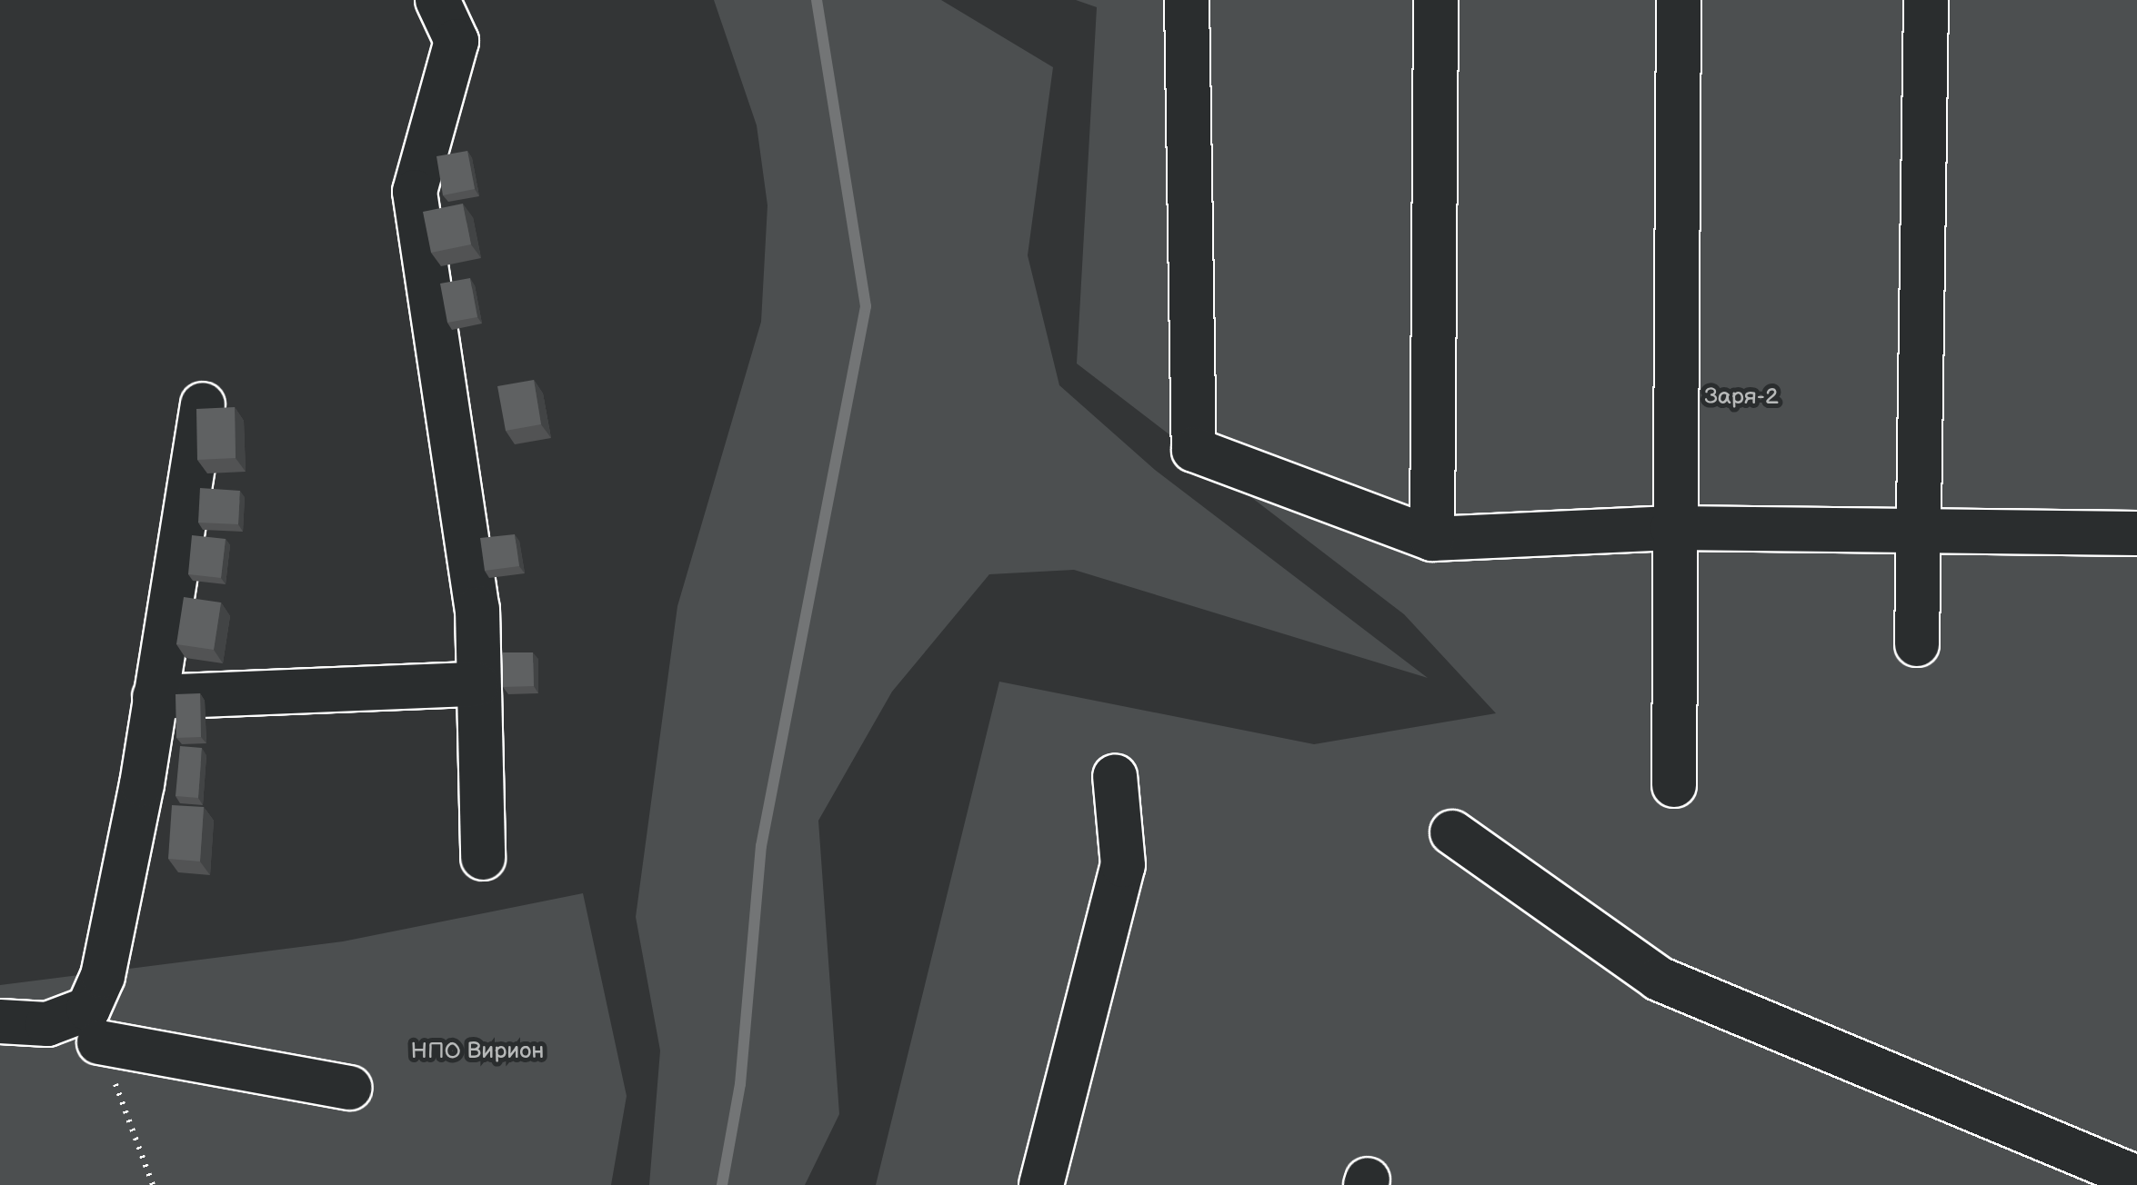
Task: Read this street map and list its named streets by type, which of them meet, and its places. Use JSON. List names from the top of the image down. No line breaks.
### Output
{"parks":["Заря-2","НПО Вирион"]}
